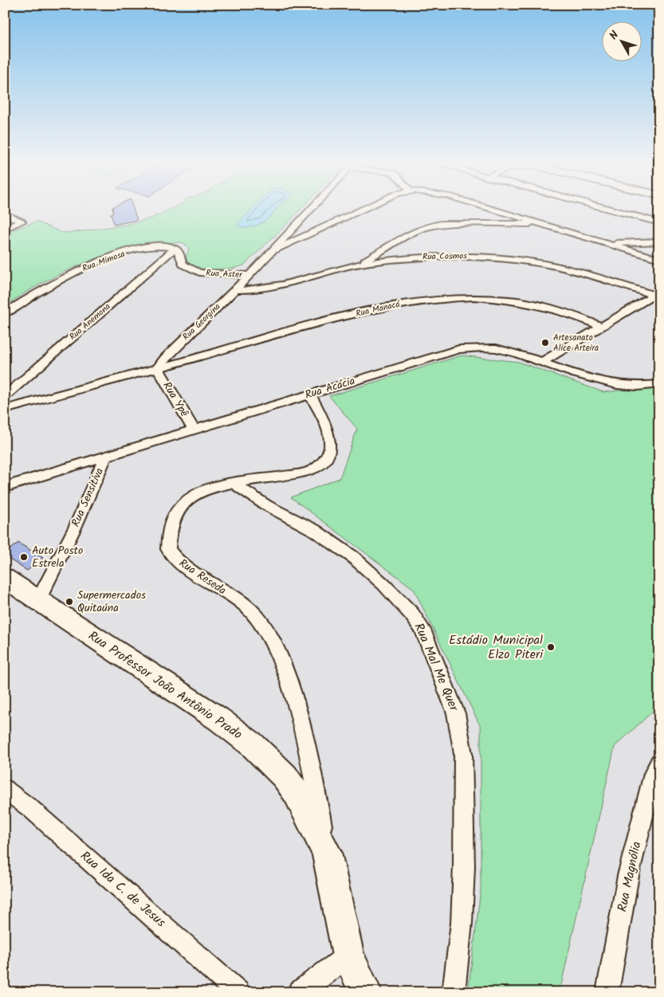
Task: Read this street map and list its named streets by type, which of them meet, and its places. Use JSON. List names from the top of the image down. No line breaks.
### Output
{"streets":{"street":["Rua Cosmos","Rua Mimosa","Rua Aster","Rua Manacá","Rua Anemona","Rua Georgina","Rua Acácia","Rua Ypê","Rua Sensitiva","Rua Reseda","Rua Mal Me Quer","Rua Professor João Antônio Prado","Rua Magnólia","Rua Ida C. de Jesus"]},"crossings":[["Rua Cosmos","Rua Georgina"],["Rua Mimosa","Rua Aster"],["Rua Mimosa","Rua Anemona"],["Rua Aster","Rua Anemona"],["Rua Aster","Rua Georgina"],["Rua Manacá","Rua Georgina"],["Rua Manacá","Rua Ypê"],["Rua Georgina","Rua Ypê"],["Rua Acácia","Rua Ypê"],["Rua Acácia","Rua Sensitiva"],["Rua Acácia","Rua Reseda"],["Rua Sensitiva","Rua Professor João Antônio Prado"],["Rua Reseda","Rua Mal Me Quer"],["Rua Reseda","Rua Professor João Antônio Prado"]],"places":["Artesanato Alice Arteira","Auto Posto Estrela","Supermercados Quitaúna","Estádio Municipal Elzo Piteri"],"north":"top left"}
